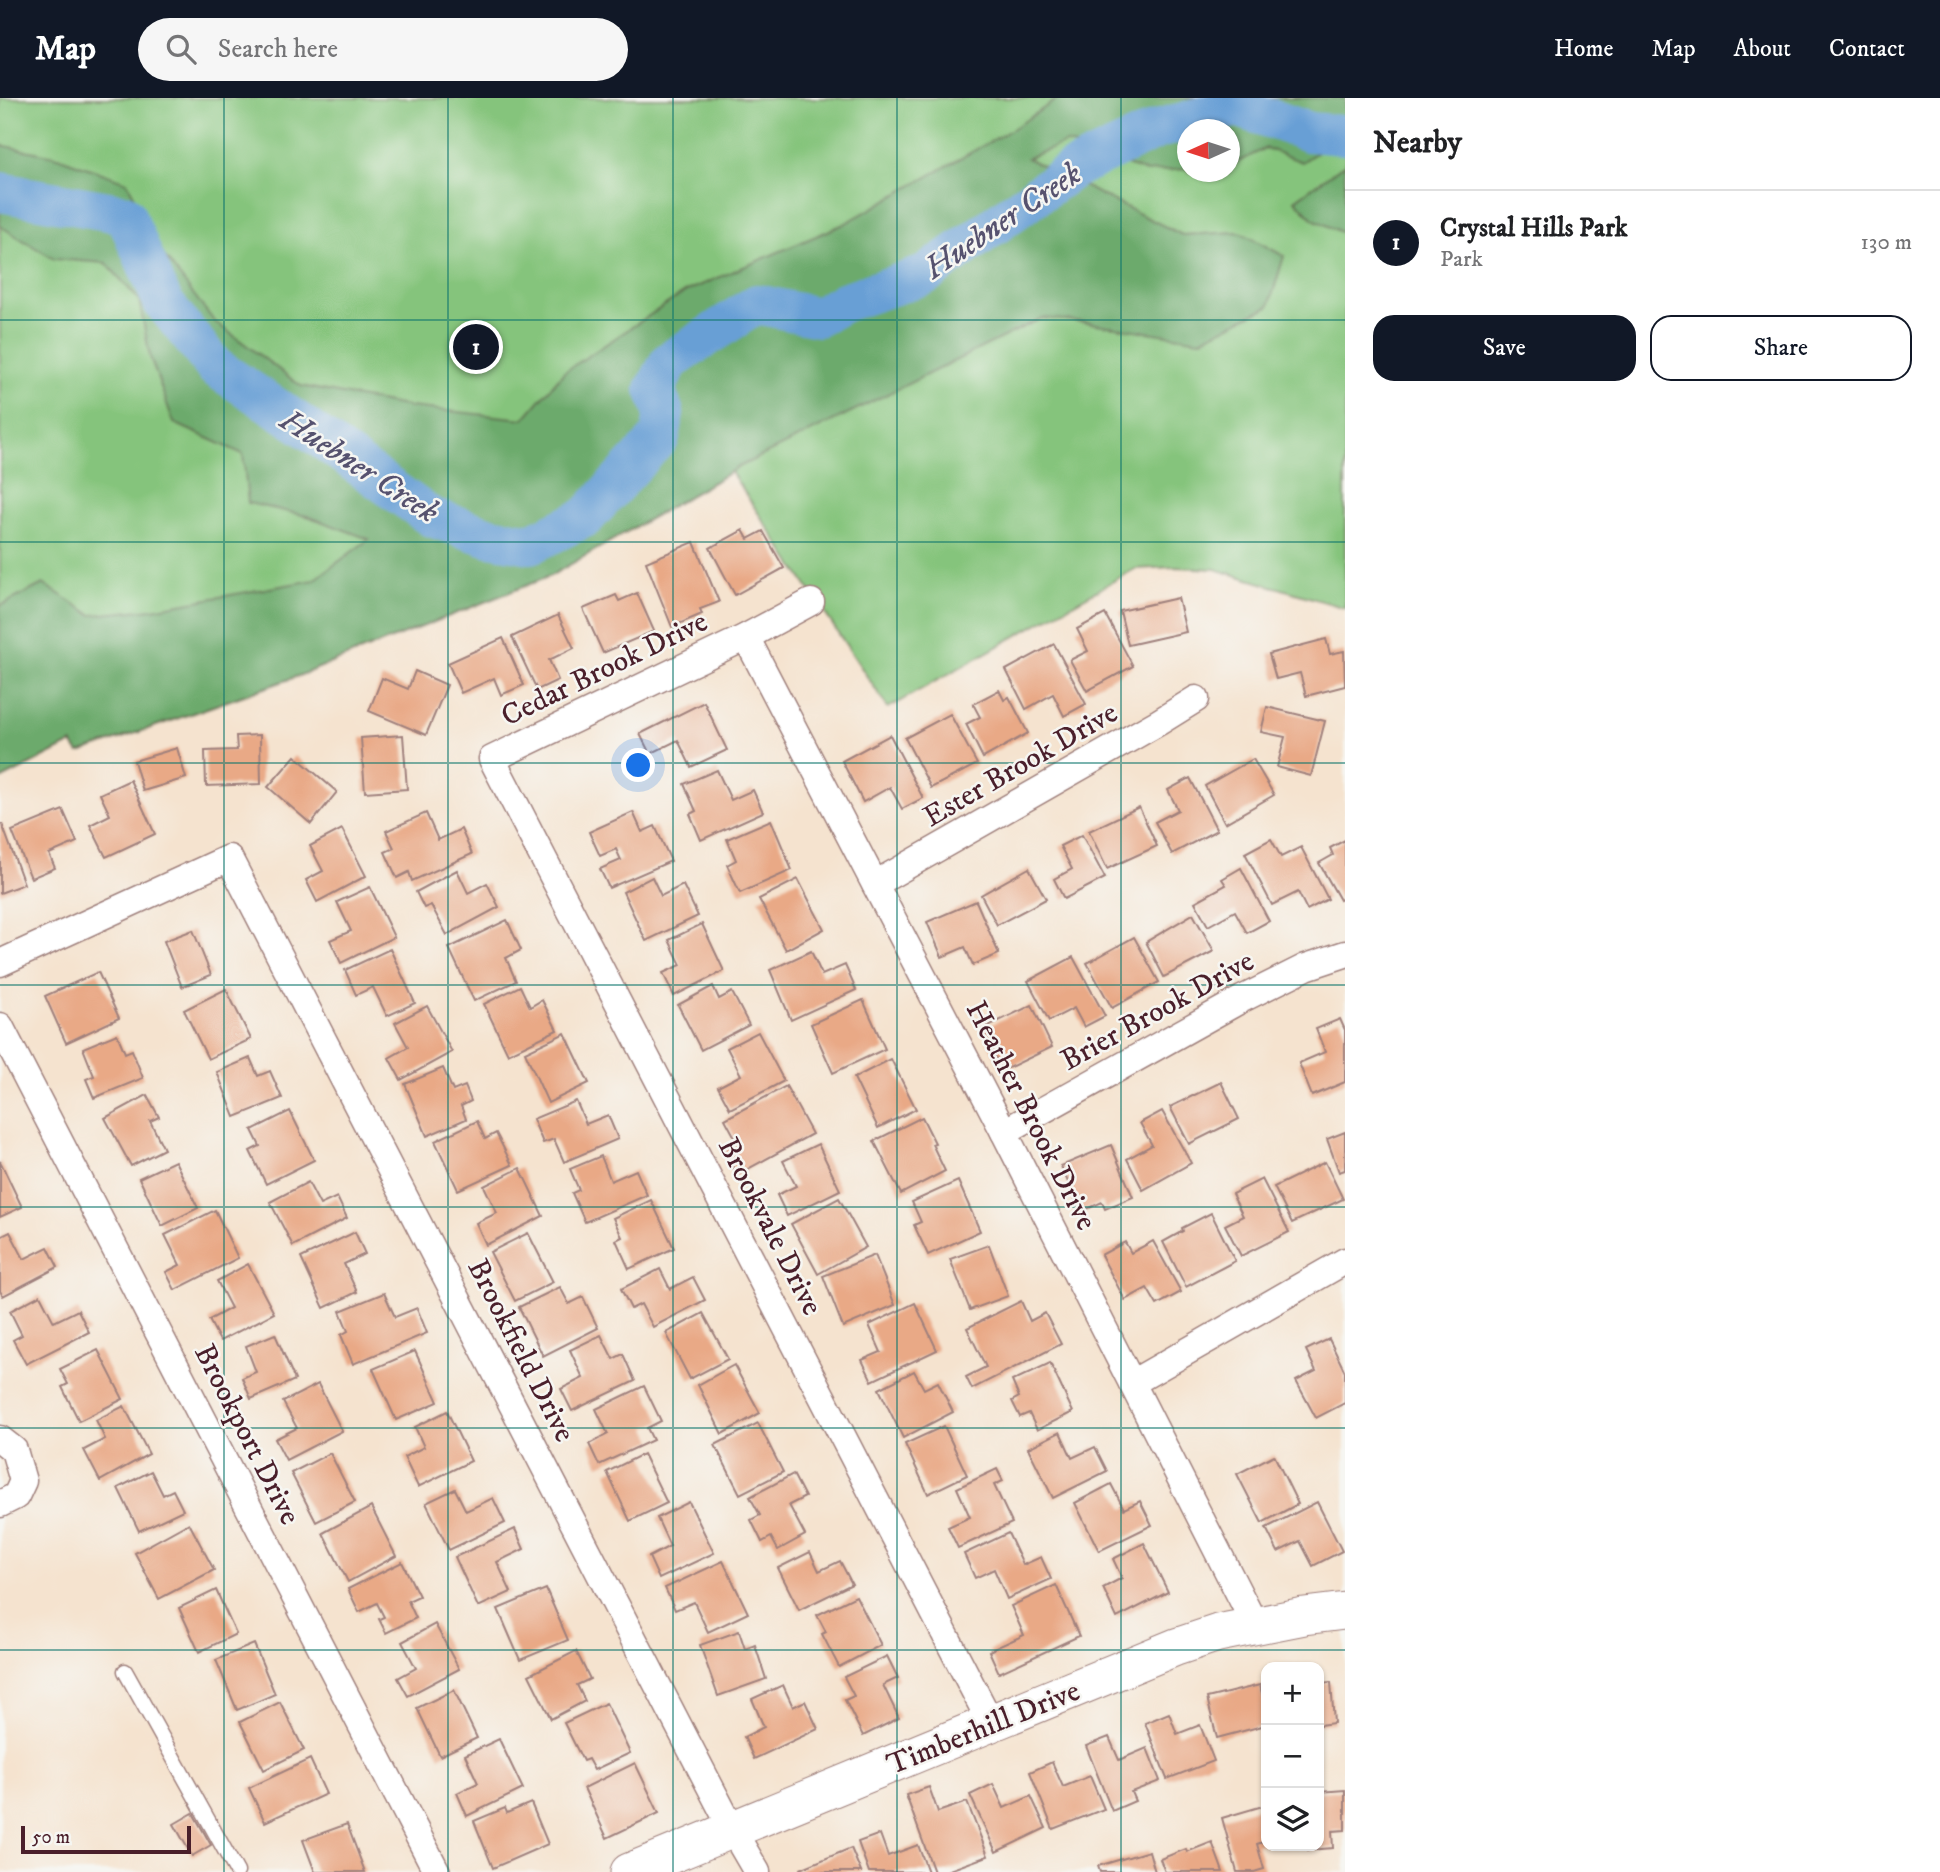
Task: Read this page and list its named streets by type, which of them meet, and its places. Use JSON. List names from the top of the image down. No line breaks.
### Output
{"streets":{"street":["Cedar Brook Drive","Ester Brook Drive","Brier Brook Drive","Heather Brook Drive","Brookvale Drive","Brookfield Drive","Brookport Drive","Timberhill Drive"]},"crossings":[["Cedar Brook Drive","Heather Brook Drive"],["Cedar Brook Drive","Brookvale Drive"],["Ester Brook Drive","Heather Brook Drive"],["Brier Brook Drive","Heather Brook Drive"],["Heather Brook Drive","Timberhill Drive"],["Brookvale Drive","Timberhill Drive"],["Brookfield Drive","Timberhill Drive"]],"water":["Huebner Creek"],"scale_bar":"50 m","north":"left","page":{"header":"Map","search":"Search here","nav":["Home","Map","About","Contact"],"heading":"Nearby","list":[{"mark":"1","name":"Crystal Hills Park","note":"Park","value":"130 m"}],"buttons":["Save","Share"],"pins":"1","map_buttons":["+","−"],"scale":"50 m"}}
